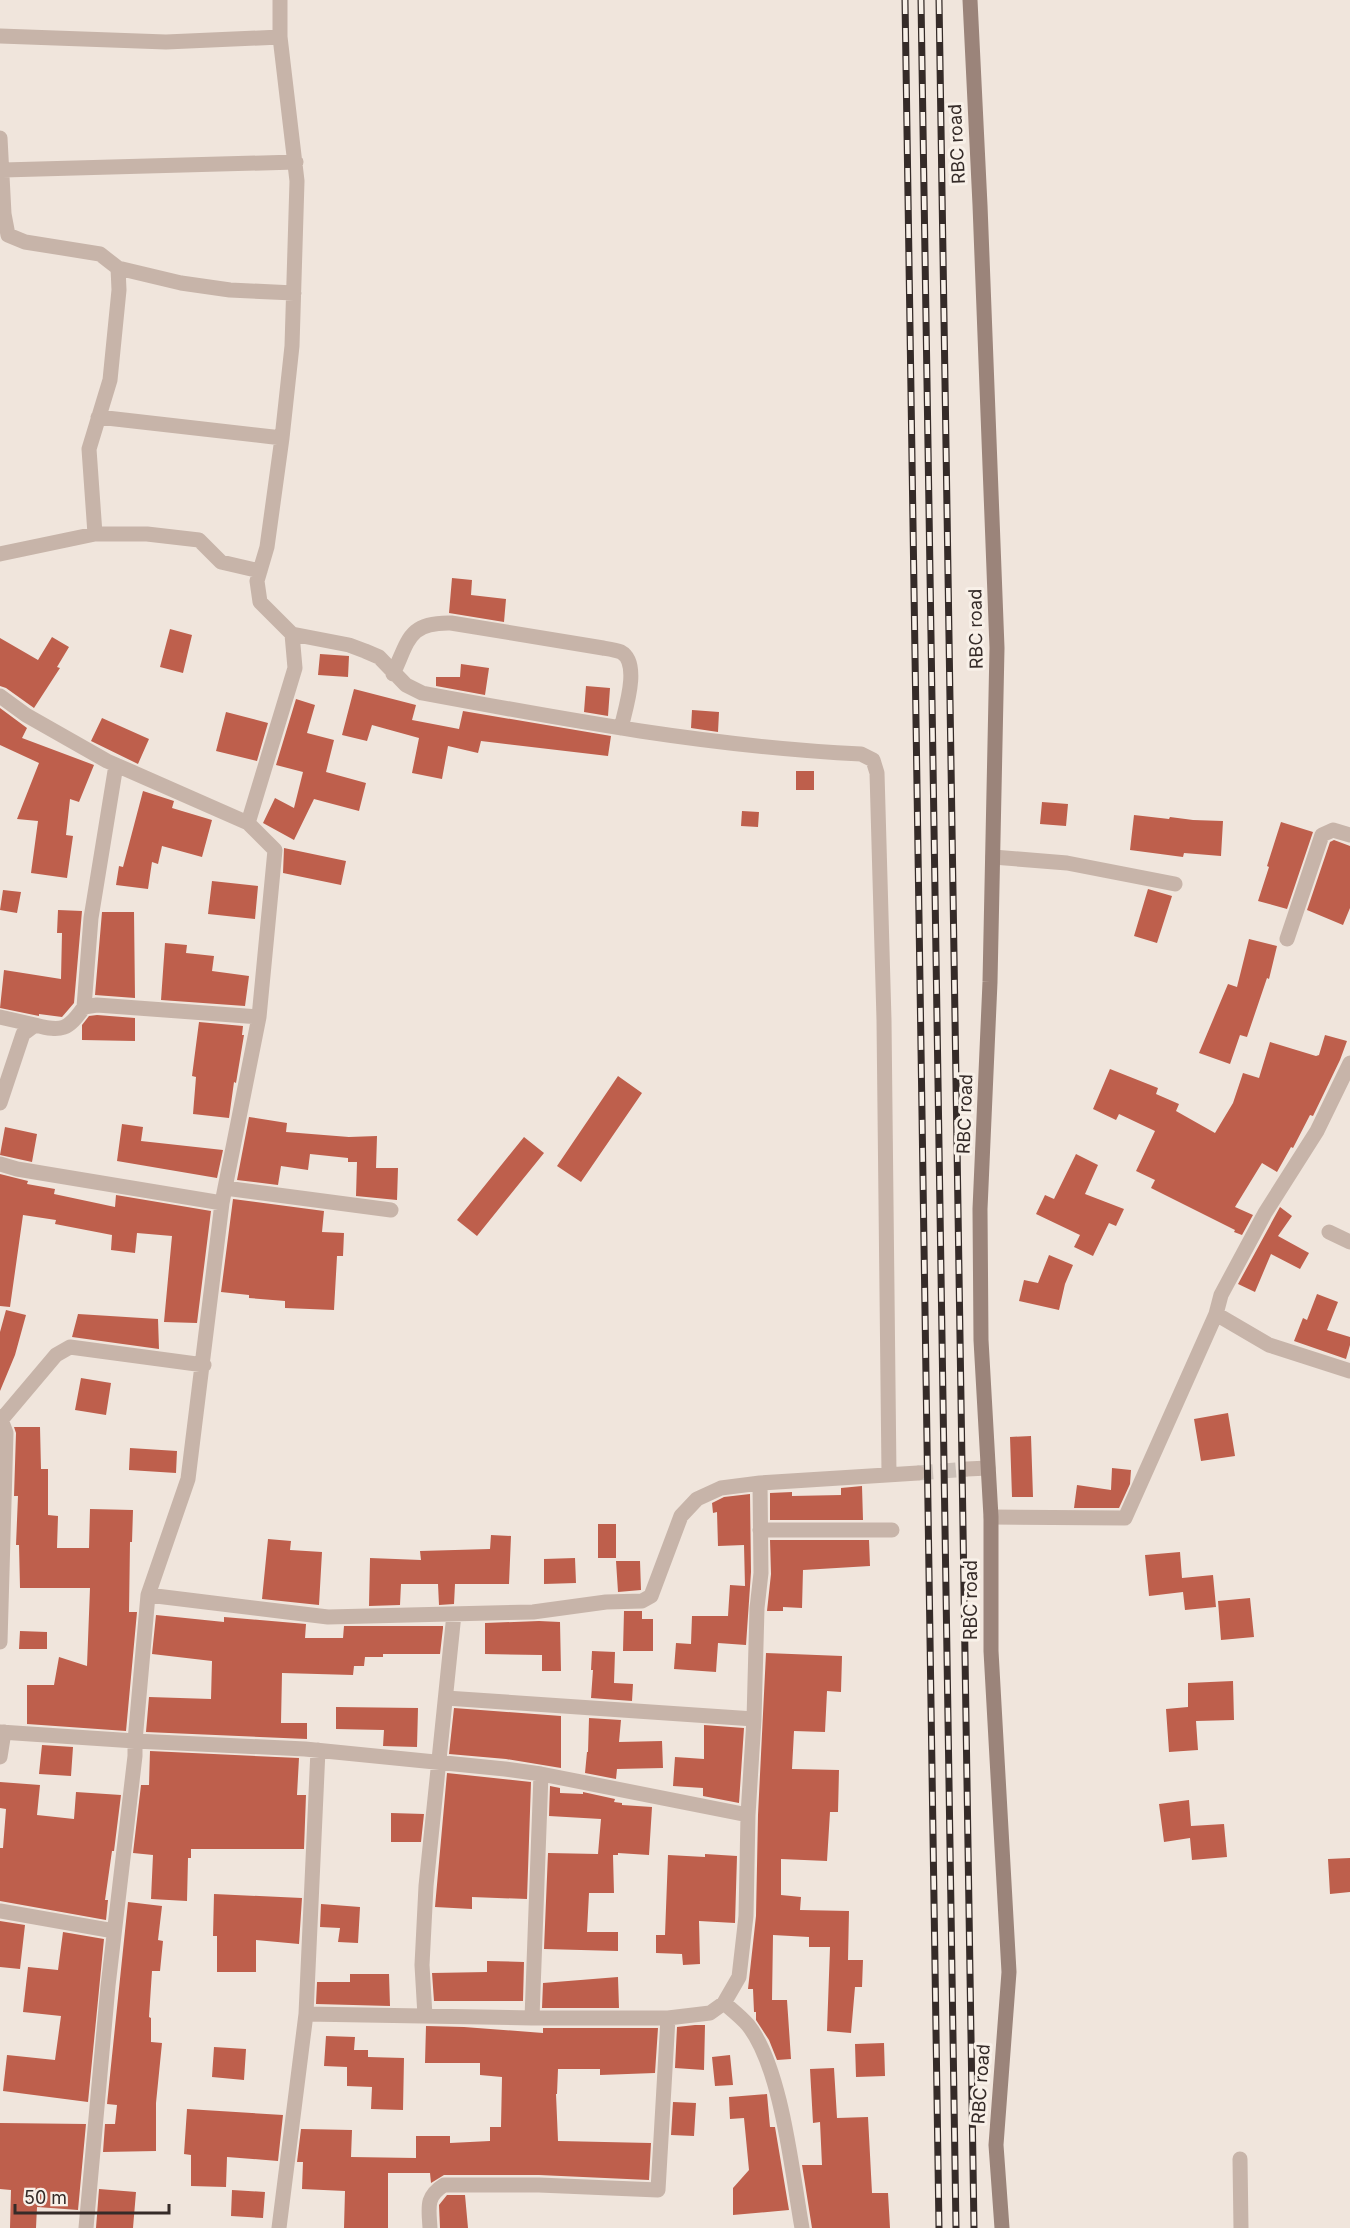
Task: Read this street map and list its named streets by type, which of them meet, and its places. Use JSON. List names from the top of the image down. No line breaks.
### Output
{"streets":{"street":["RBC road"]},"scale_bar":"50 m"}
